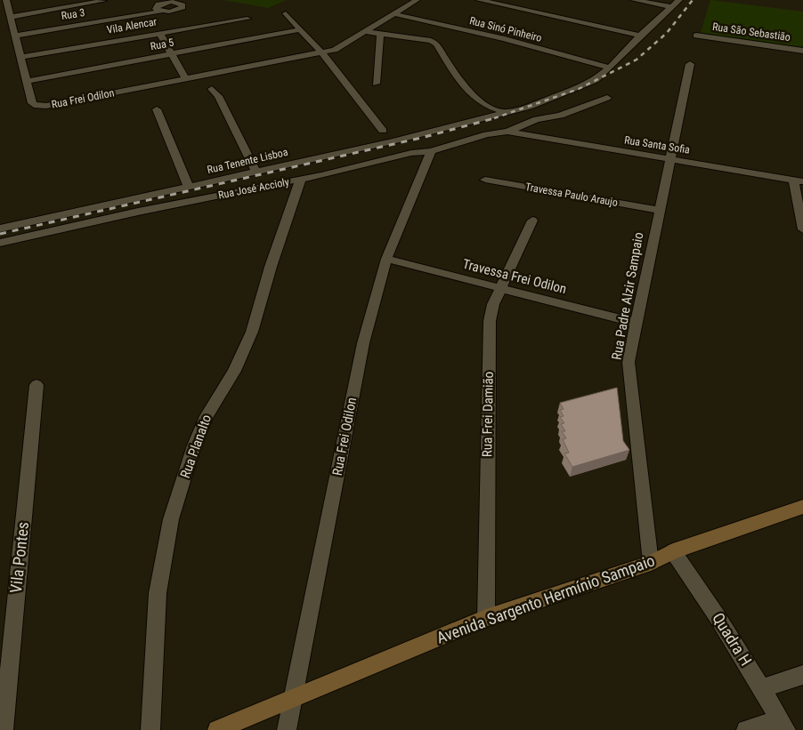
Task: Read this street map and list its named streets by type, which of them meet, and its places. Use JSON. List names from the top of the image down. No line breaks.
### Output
{"streets":{"main road":["Avenida Sargento Hermínio Sampaio"],"street":["Rua 3","Vila Alencar","Rua Sinó Pinheiro","Rua São Sebastião","Rua 5","Rua Frei Odilon","Rua Santa Sofia","Rua Tenente Lisboa","Rua José Accioly","Travessa Paulo Araujo","Travessa Frei Odilon","Rua Padre Alzir Sampaio","Rua Frei Damião","Rua Planalto","Vila Pontes","Quadra H"]},"crossings":[["Rua 3","Rua Frei Odilon"],["Vila Alencar","Rua Frei Odilon"],["Rua Sinó Pinheiro","Rua Frei Odilon"],["Rua Sinó Pinheiro","Rua Tenente Lisboa"],["Rua 5","Rua Frei Odilon"],["Rua Frei Odilon","Rua José Accioly"],["Rua Frei Odilon","Travessa Frei Odilon"],["Rua Frei Odilon","Avenida Sargento Hermínio Sampaio"],["Rua Santa Sofia","Rua José Accioly"],["Rua Santa Sofia","Rua Padre Alzir Sampaio"],["Rua José Accioly","Rua Planalto"],["Travessa Paulo Araujo","Rua Padre Alzir Sampaio"],["Travessa Frei Odilon","Rua Padre Alzir Sampaio"],["Travessa Frei Odilon","Rua Frei Damião"],["Rua Padre Alzir Sampaio","Avenida Sargento Hermínio Sampaio"],["Rua Frei Damião","Avenida Sargento Hermínio Sampaio"],["Avenida Sargento Hermínio Sampaio","Quadra H"]]}
